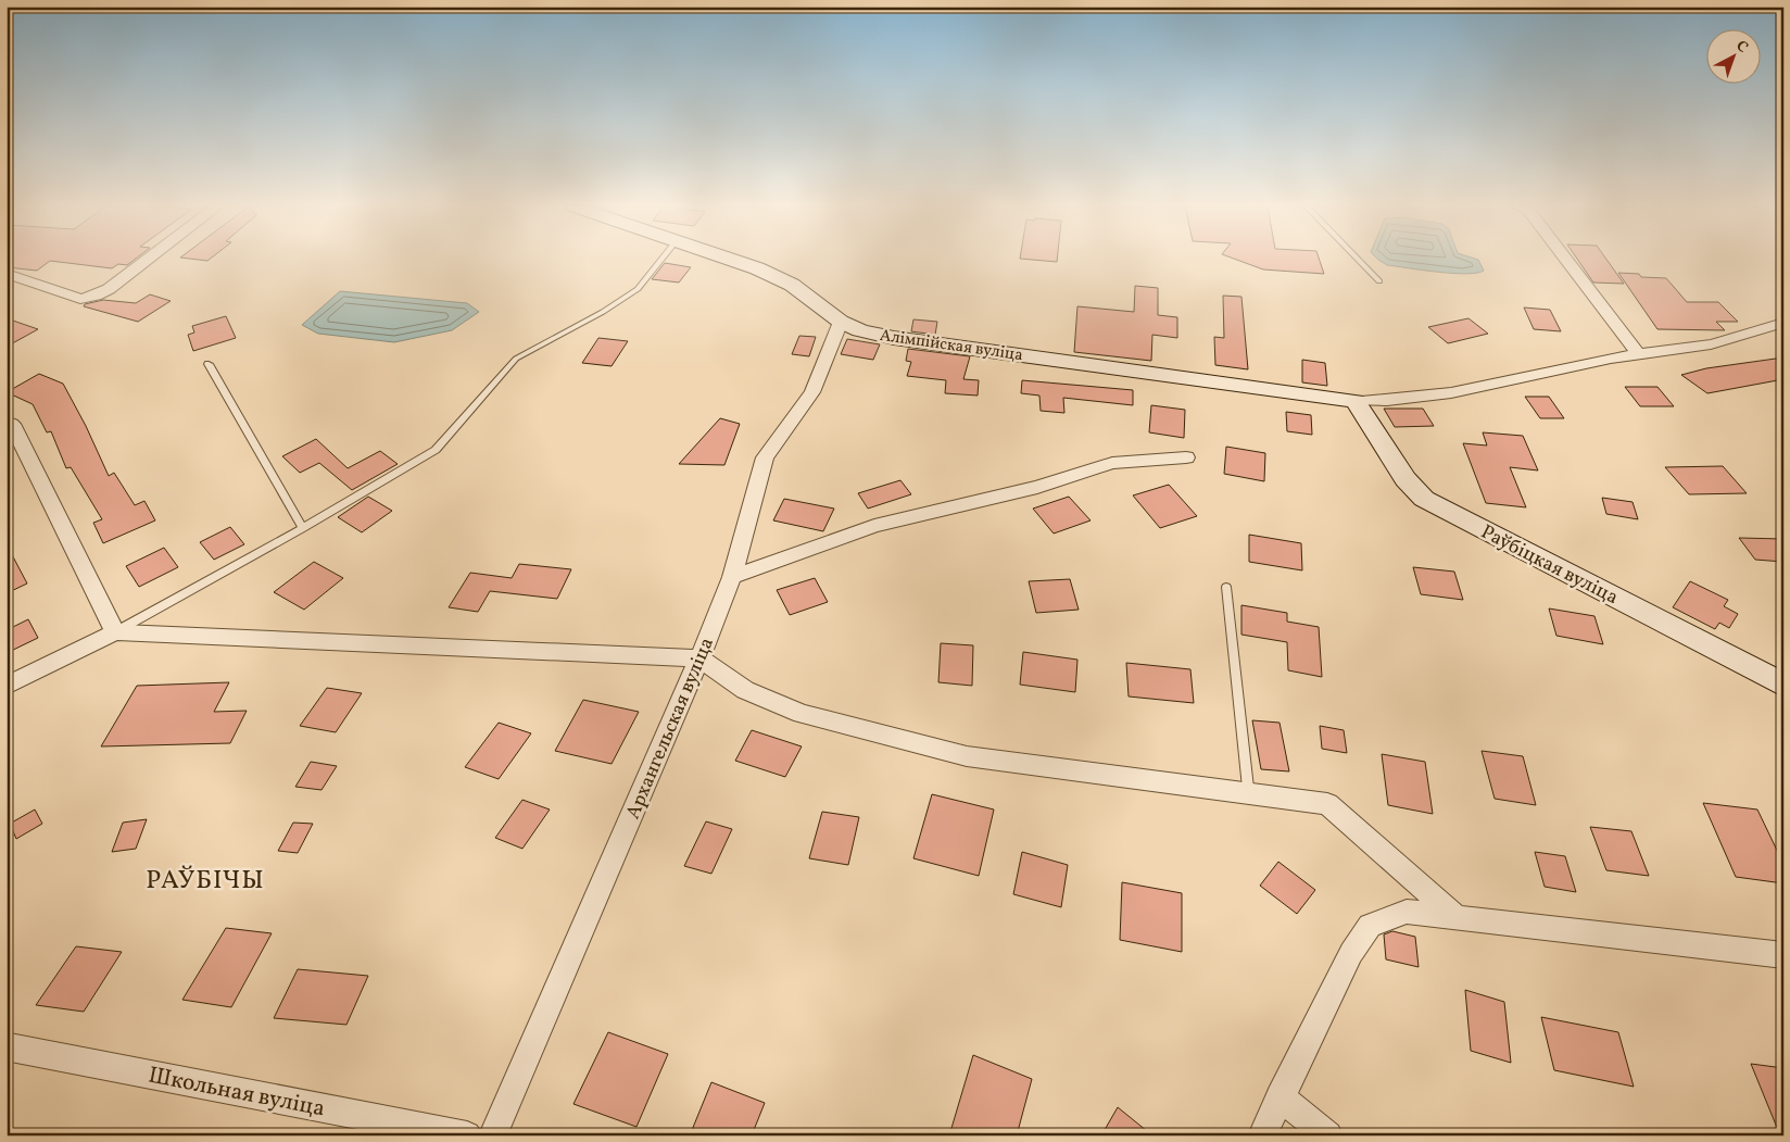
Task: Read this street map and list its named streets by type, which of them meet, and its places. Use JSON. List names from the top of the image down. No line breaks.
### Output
{"streets":{"street":["Алімпійская вуліца","Раўбіцкая вуліца","Архангельская вуліца","Школьная вуліца"]},"crossings":[["Алімпійская вуліца","Раўбіцкая вуліца"],["Алімпійская вуліца","Архангельская вуліца"]],"districts":["РАЎБІЧЫ"],"north":"top right"}
